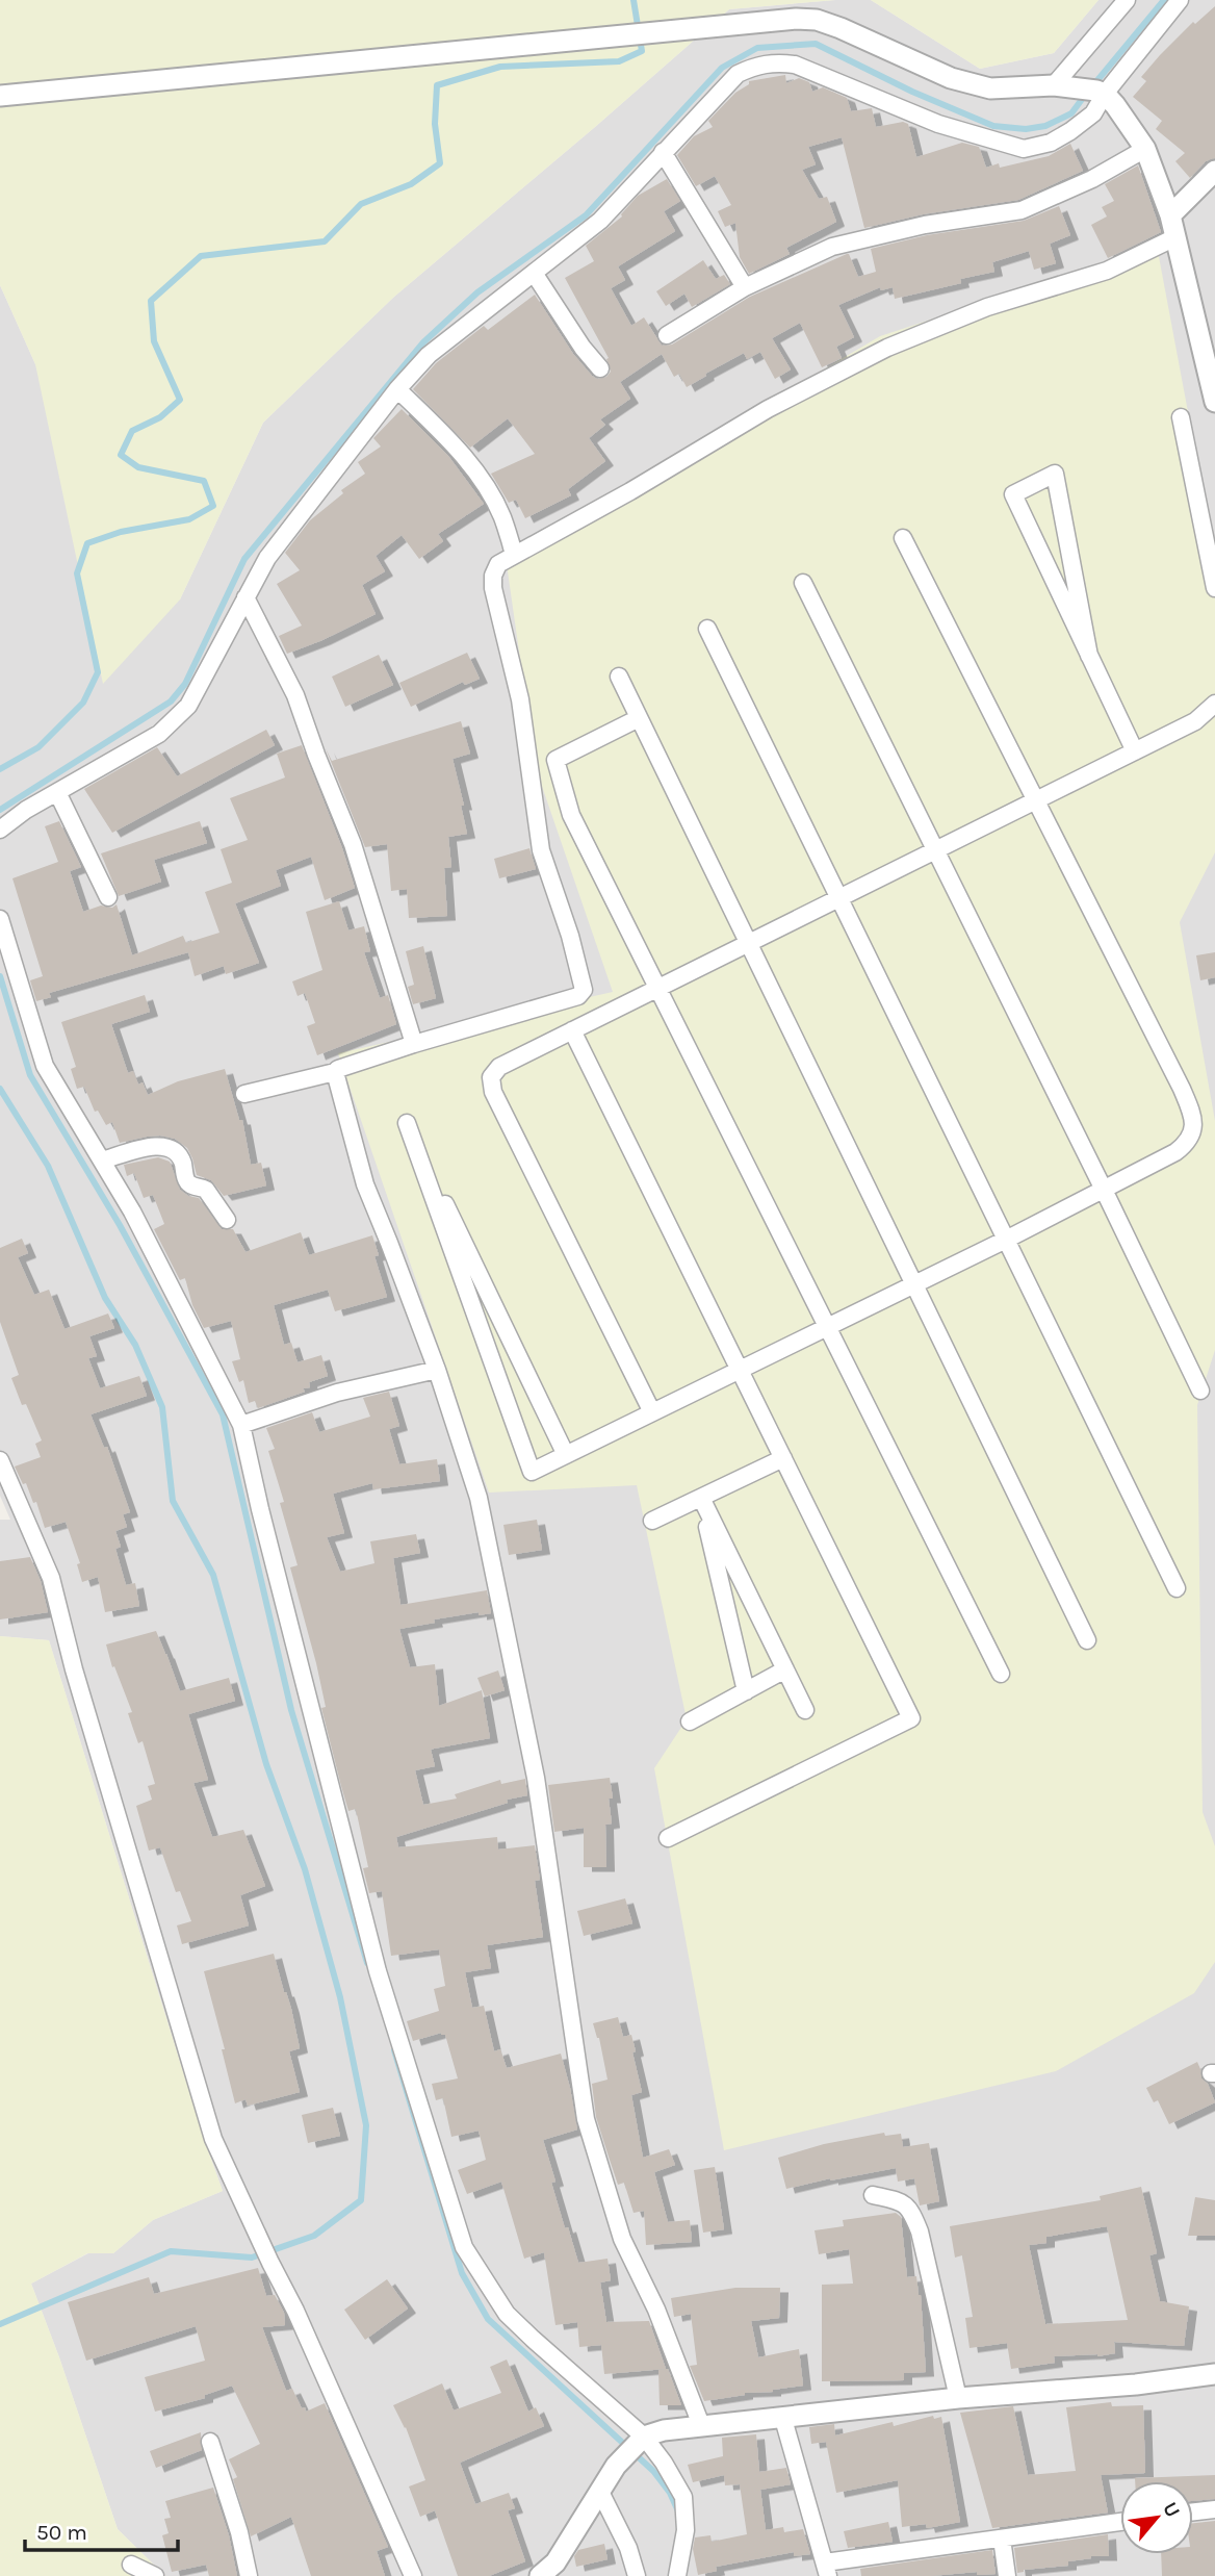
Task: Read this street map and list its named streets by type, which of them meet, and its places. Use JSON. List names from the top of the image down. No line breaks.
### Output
{"scale_bar":"50 m","north":"top right"}
